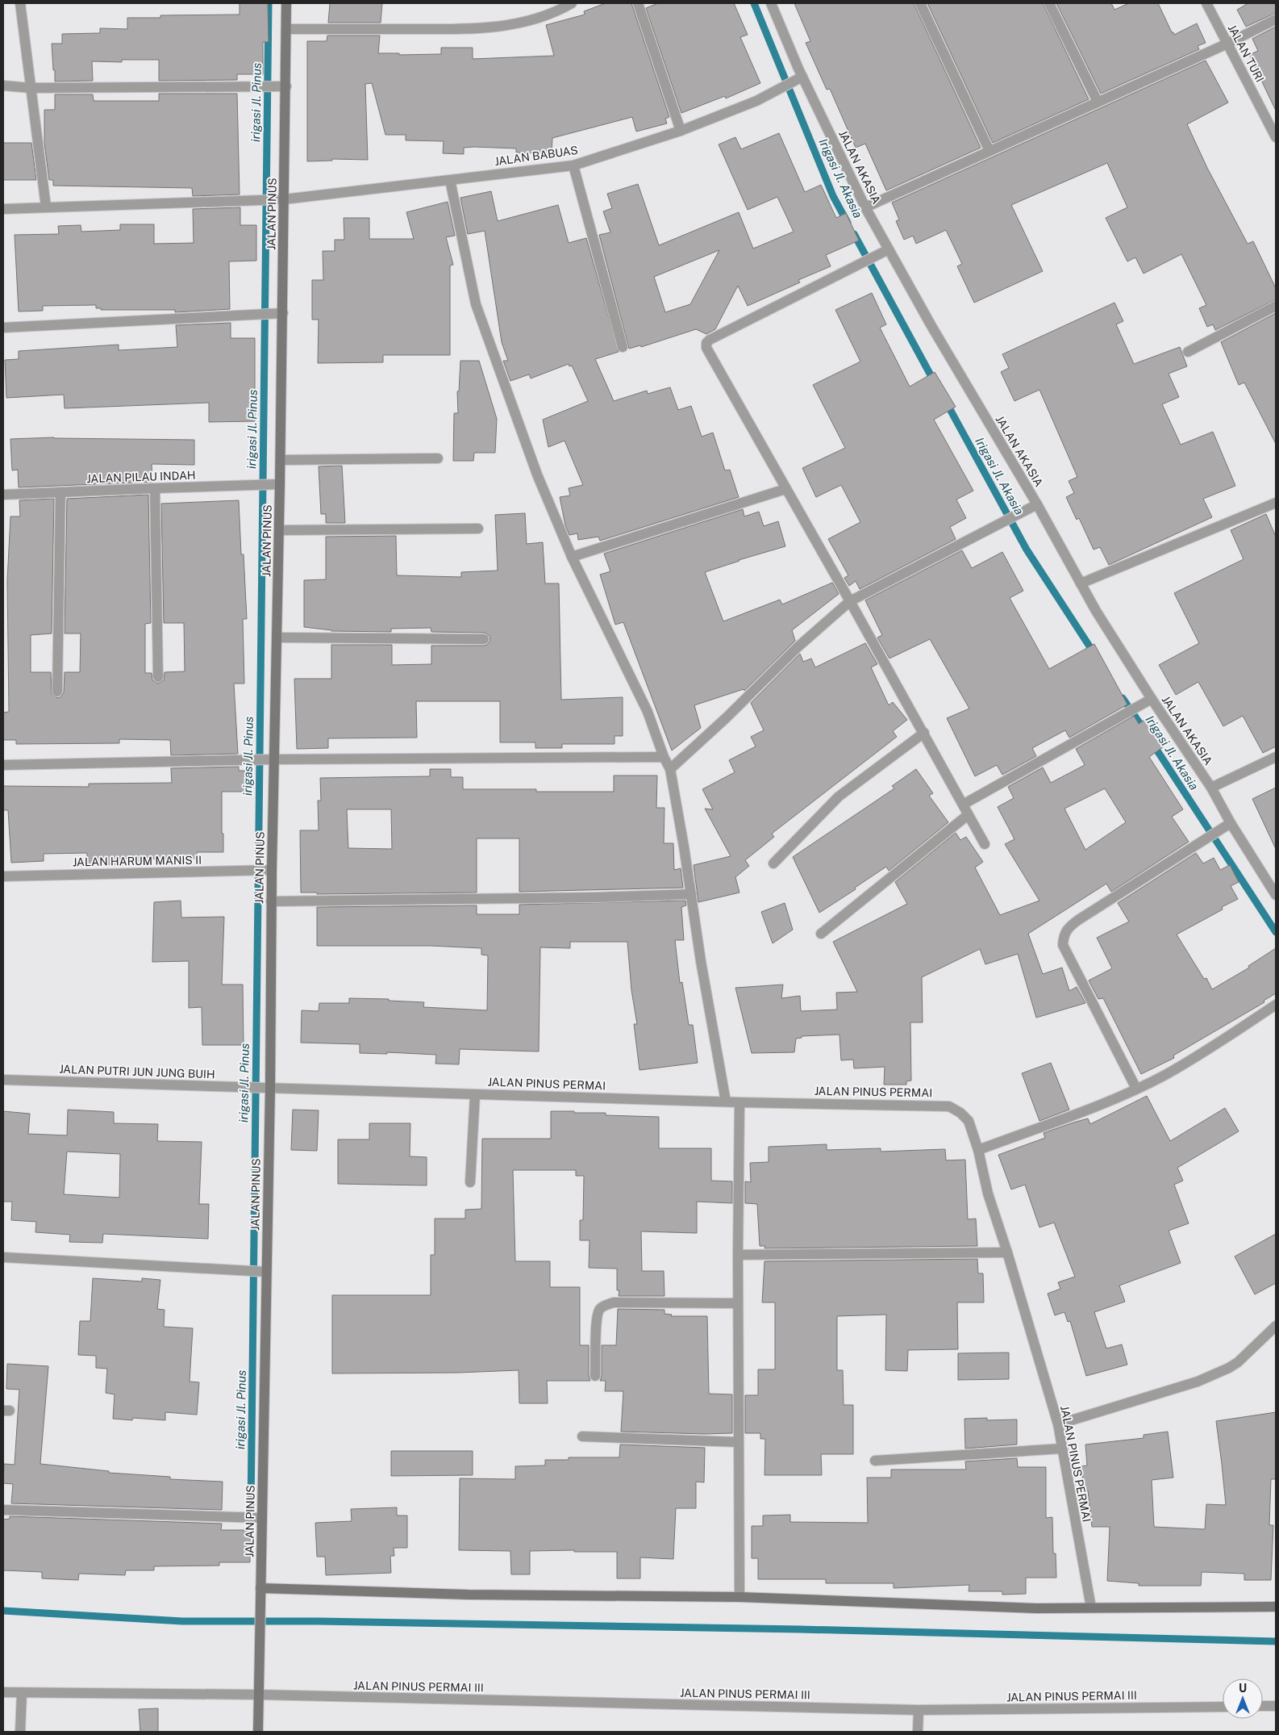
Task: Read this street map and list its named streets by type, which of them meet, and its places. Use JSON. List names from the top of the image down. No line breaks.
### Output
{"streets":{"street":["JALAN TURI","JALAN BABUAS","JALAN AKASIA","JALAN PINUS","JALAN PILAU INDAH","JALAN HARUM MANIS II","JALAN PUTRI JUN JUNG BUIH","JALAN PINUS PERMAI","JALAN PINUS PERMAI III"]},"crossings":[["JALAN BABUAS","JALAN AKASIA"],["JALAN BABUAS","JALAN PINUS"],["JALAN PINUS","JALAN PILAU INDAH"],["JALAN PINUS","JALAN HARUM MANIS II"],["JALAN PINUS","JALAN PUTRI JUN JUNG BUIH"],["JALAN PINUS","JALAN PINUS PERMAI"],["JALAN PINUS","JALAN PINUS PERMAI III"],["JALAN PUTRI JUN JUNG BUIH","JALAN PINUS PERMAI"]],"water":["irigasi Jl. Pinus","Irigasi Jl. Akasia"],"north":"top"}
